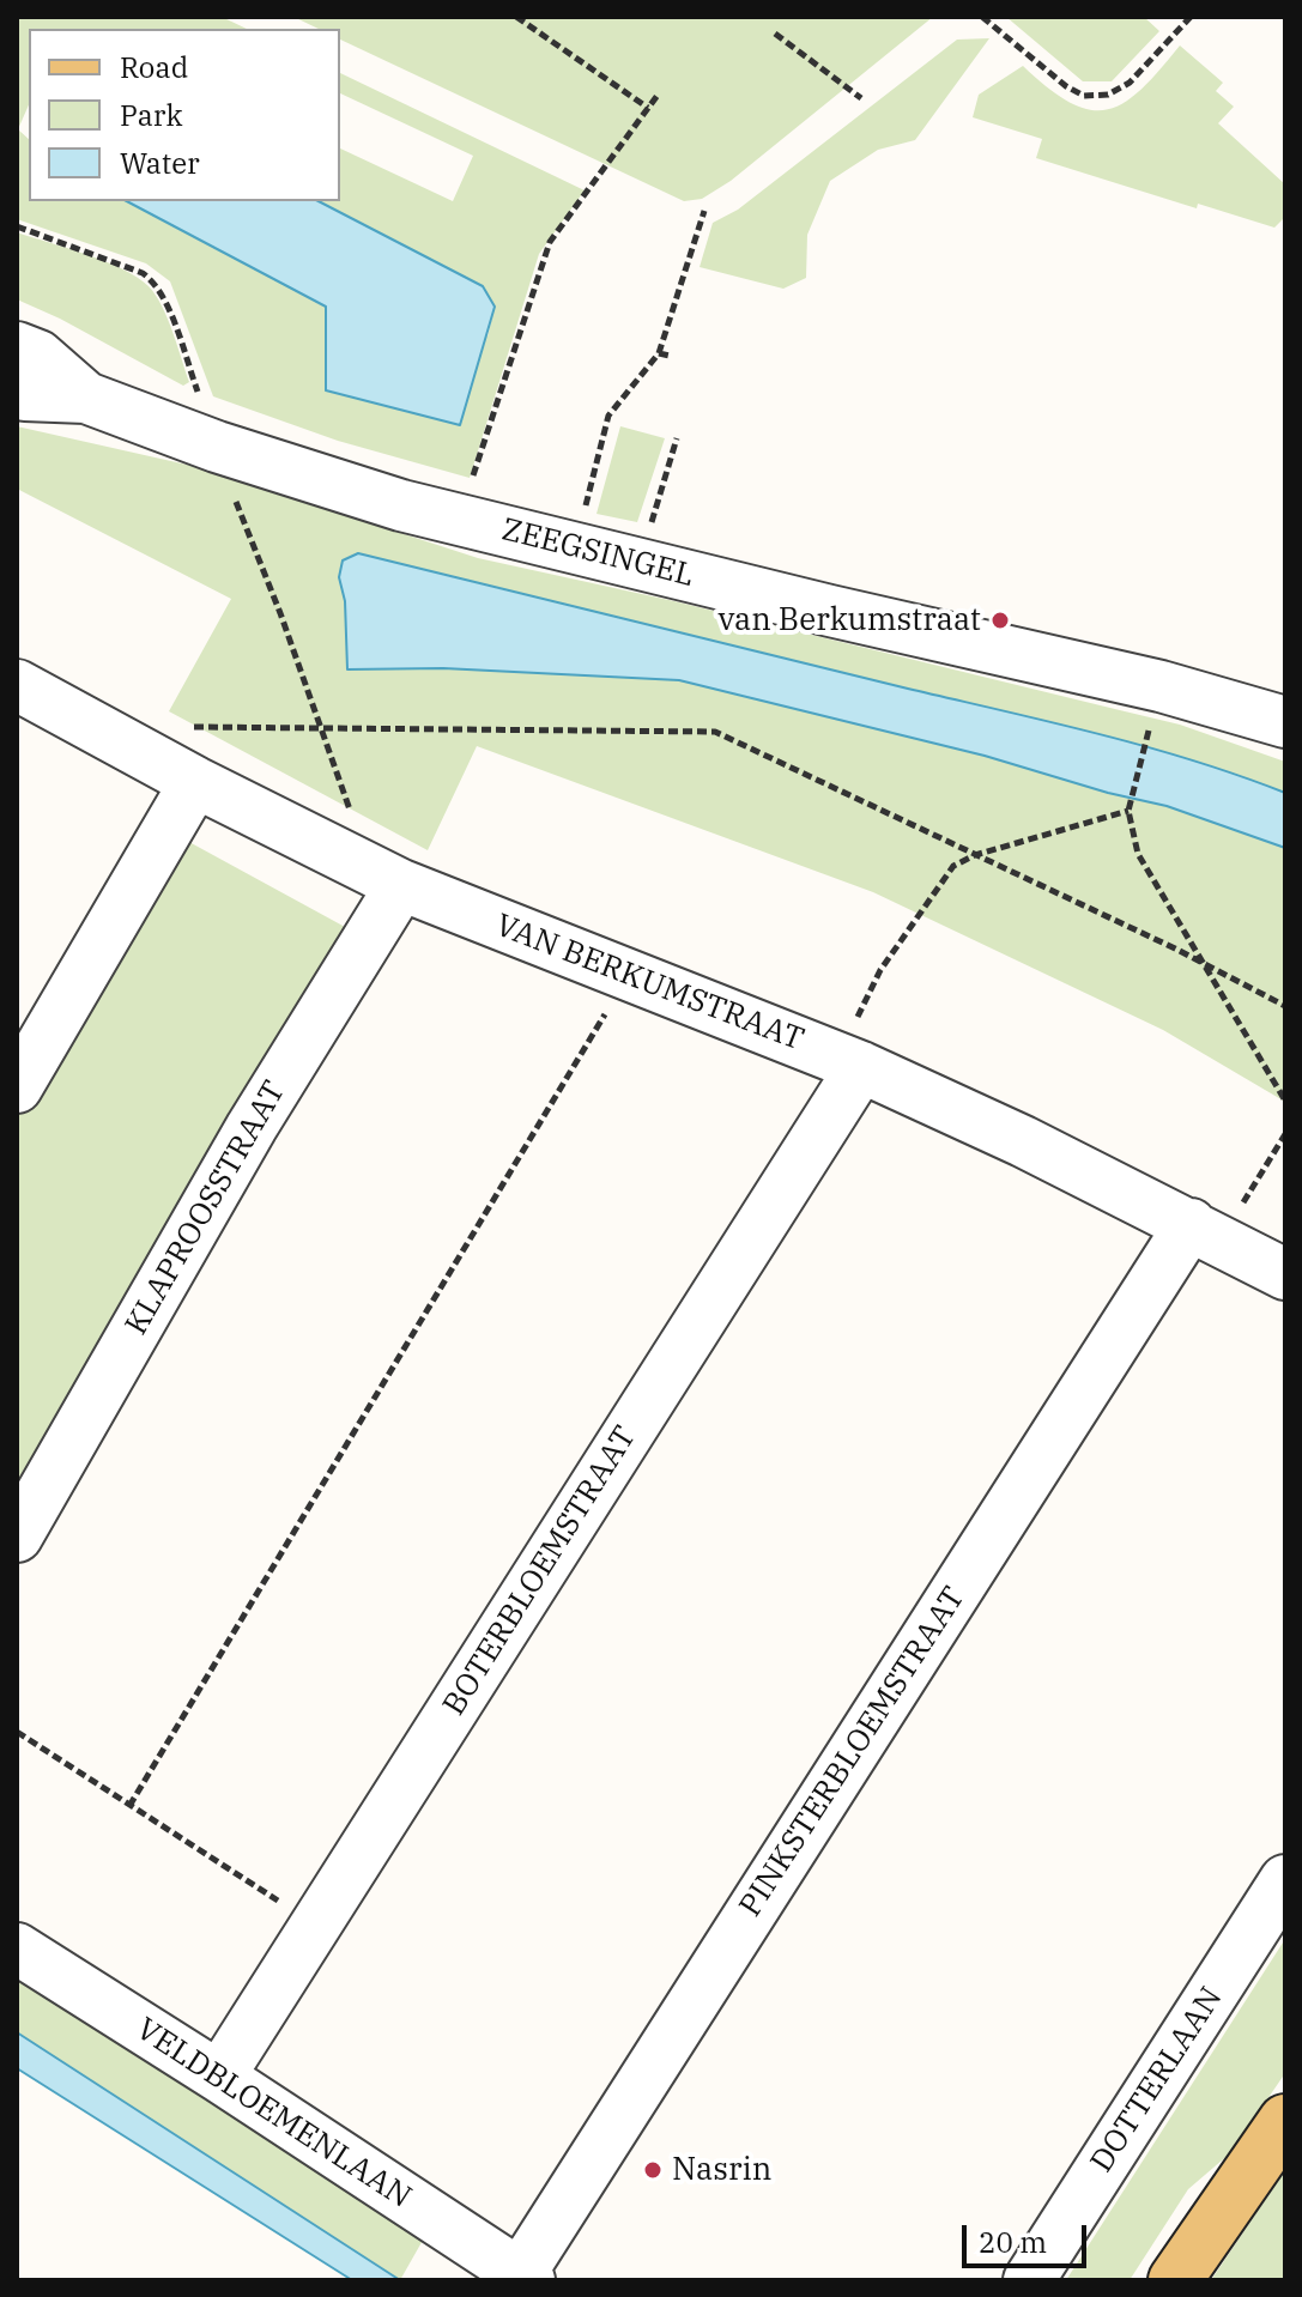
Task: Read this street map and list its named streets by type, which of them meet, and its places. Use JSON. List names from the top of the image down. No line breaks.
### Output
{"streets":{"street":["ZEEGSINGEL","VAN BERKUMSTRAAT","KLAPROOSSTRAAT","BOTERBLOEMSTRAAT","PINKSTERBLOEMSTRAAT","DOTTERLAAN","VELDBLOEMENLAAN"]},"crossings":[["VAN BERKUMSTRAAT","KLAPROOSSTRAAT"],["VAN BERKUMSTRAAT","BOTERBLOEMSTRAAT"],["VAN BERKUMSTRAAT","PINKSTERBLOEMSTRAAT"],["BOTERBLOEMSTRAAT","VELDBLOEMENLAAN"],["PINKSTERBLOEMSTRAAT","VELDBLOEMENLAAN"]],"places":["van Berkumstraat","Nasrin"],"legend":["Road","Park","Water"],"scale_bar":"20 m"}
